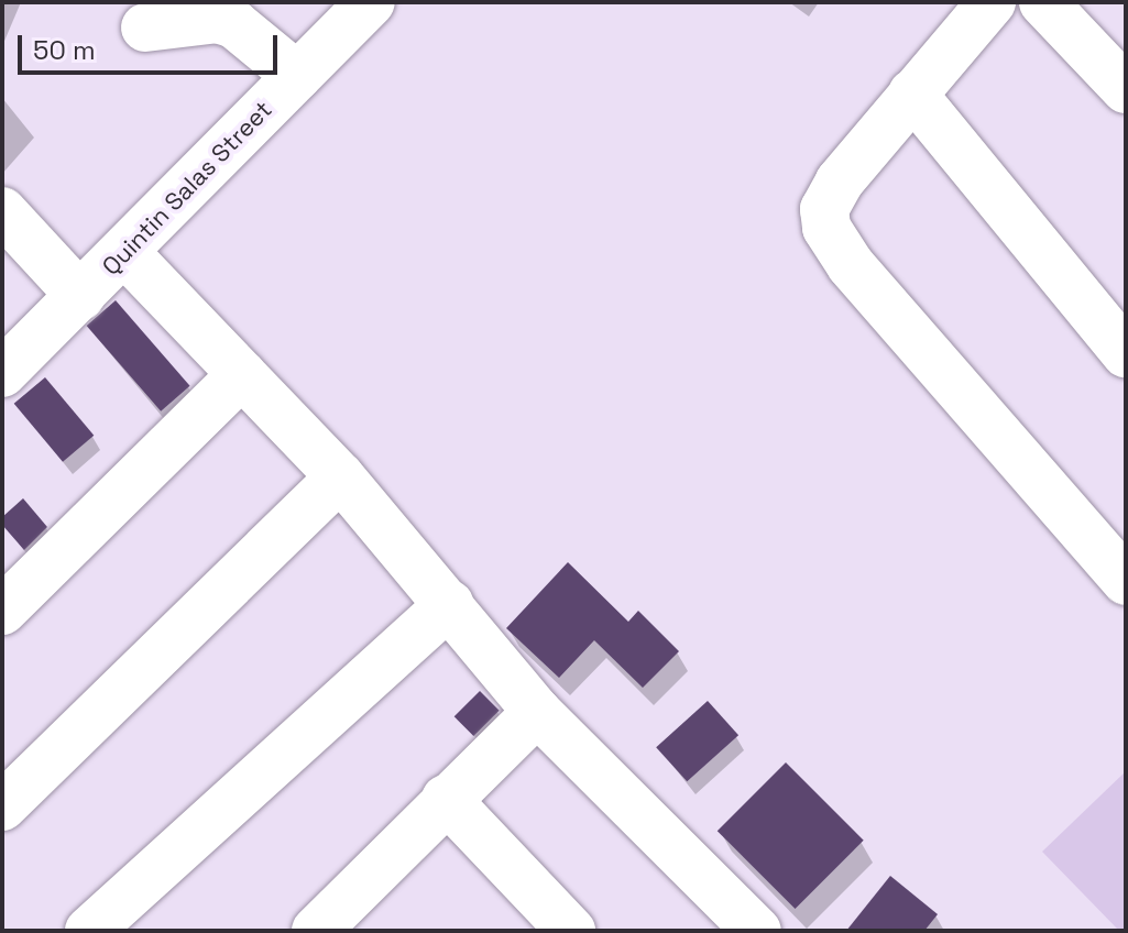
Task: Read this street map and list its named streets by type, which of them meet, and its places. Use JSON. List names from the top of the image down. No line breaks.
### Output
{"streets":{"street":["Quintin Salas Street"]},"scale_bar":"50 m"}
